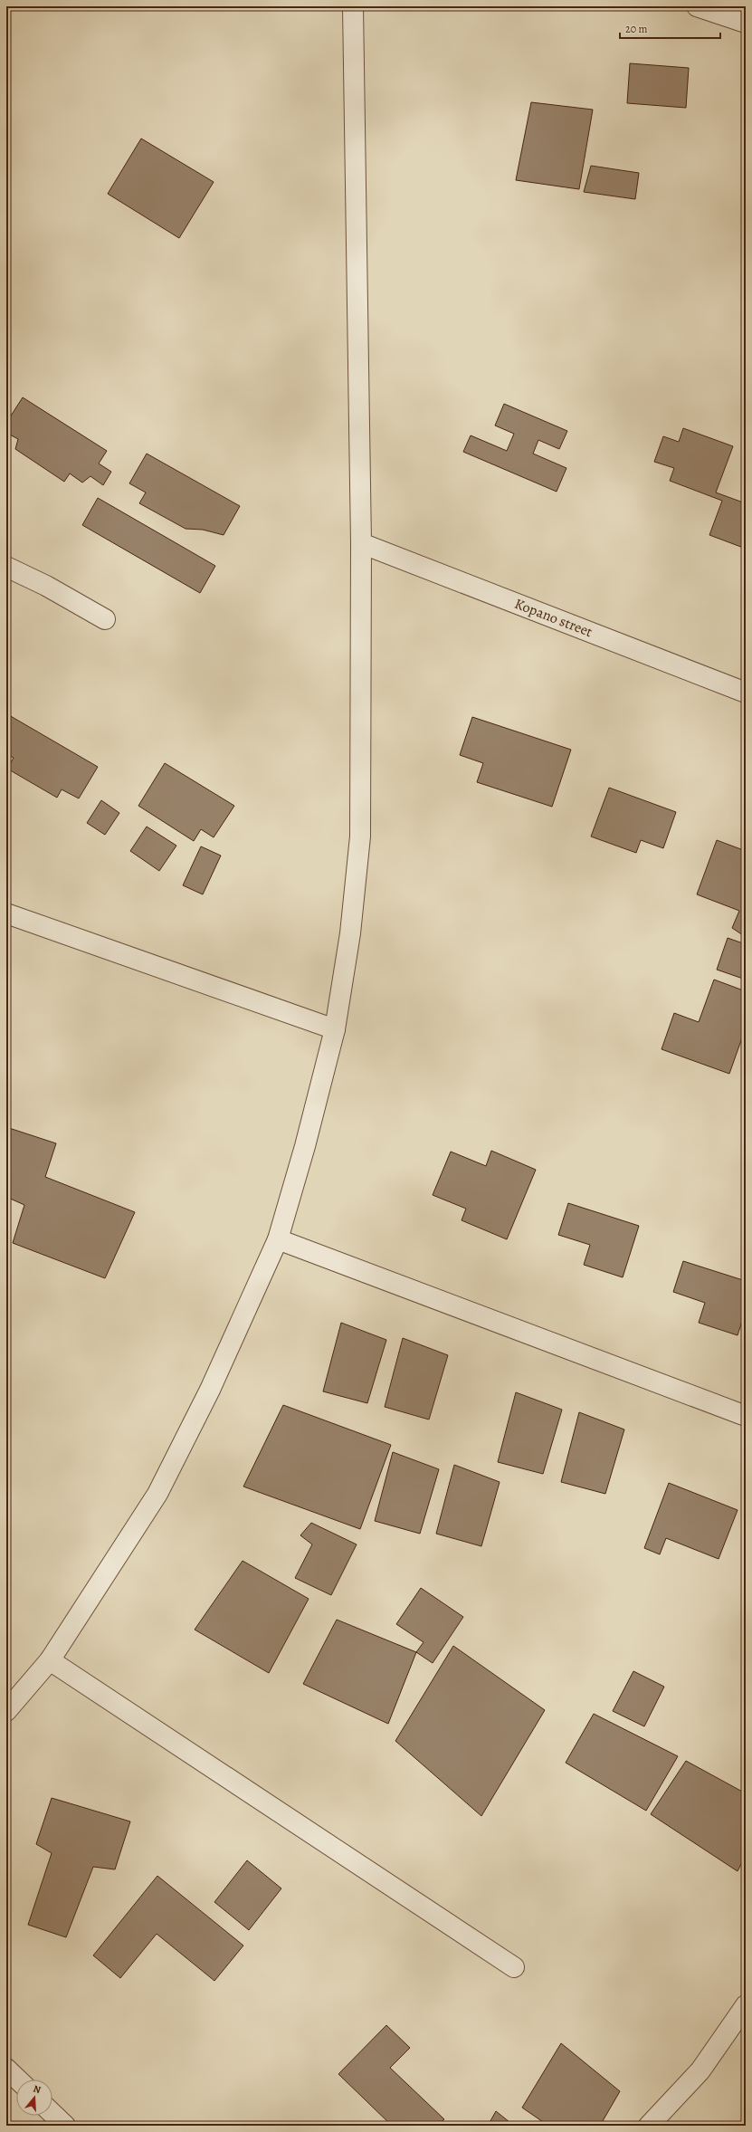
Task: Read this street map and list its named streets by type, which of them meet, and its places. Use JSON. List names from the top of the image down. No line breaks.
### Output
{"streets":{"street":["Kopano street"]},"scale_bar":"20 m","north":"top"}
